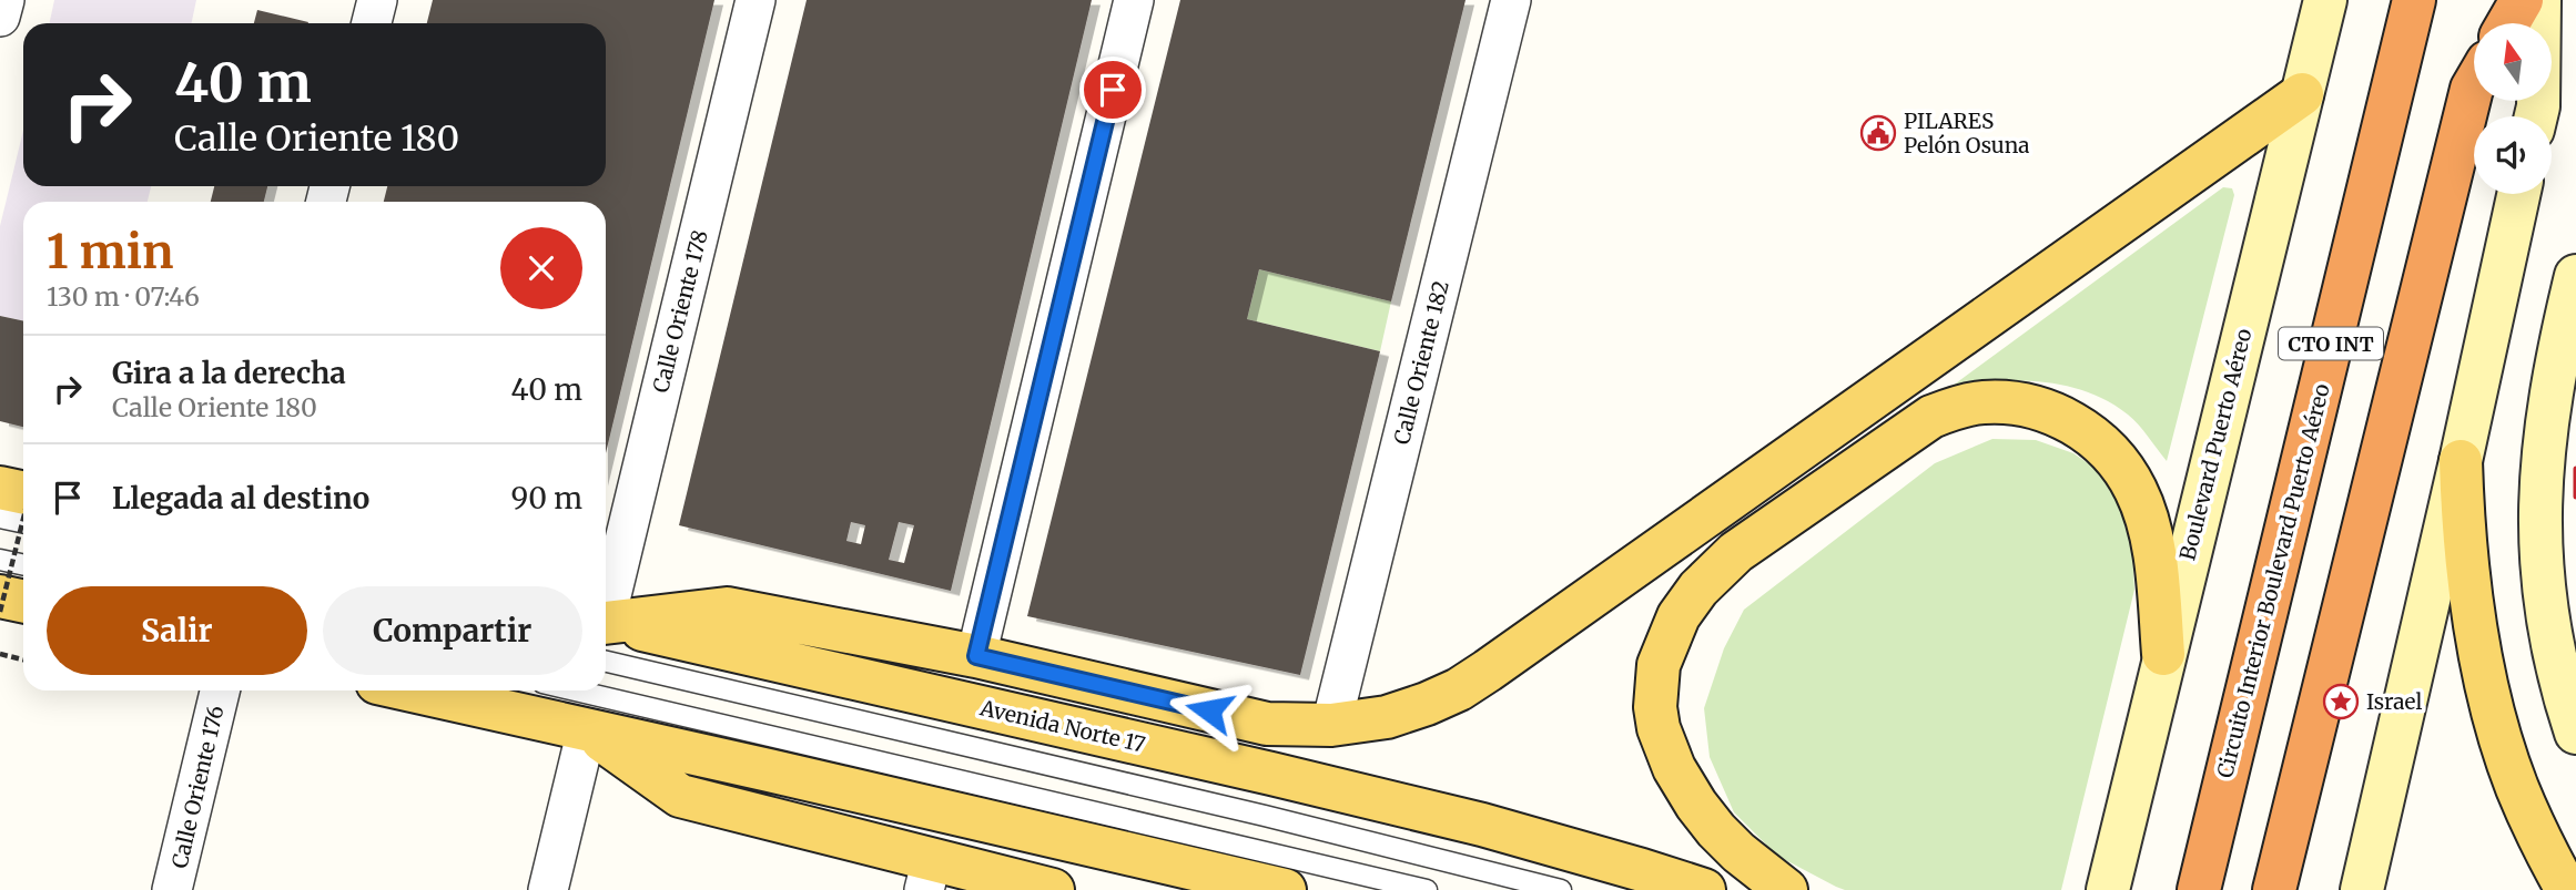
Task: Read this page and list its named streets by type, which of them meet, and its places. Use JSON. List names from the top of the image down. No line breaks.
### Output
{"streets":{"highway":["CTO INT","Circuito Interior Boulevard Puerto Aéreo"],"main road":["Boulevard Puerto Aéreo","Avenida Norte 17"],"street":["Calle Oriente 178","Calle Oriente 182","Calle Oriente 176"]},"places":{"public building":["PILARES Pelón Osuna"],"place":["Israel"]},"north":"top","page":{"turn":["40 m","Calle Oriente 180"],"heading":["1 min","130 m · 07:46"],"list":[{"name":"Gira a la derecha","note":"Calle Oriente 180","value":"40 m"},{"name":"Llegada al destino","value":"90 m"}],"buttons":["Salir","Compartir"]}}
